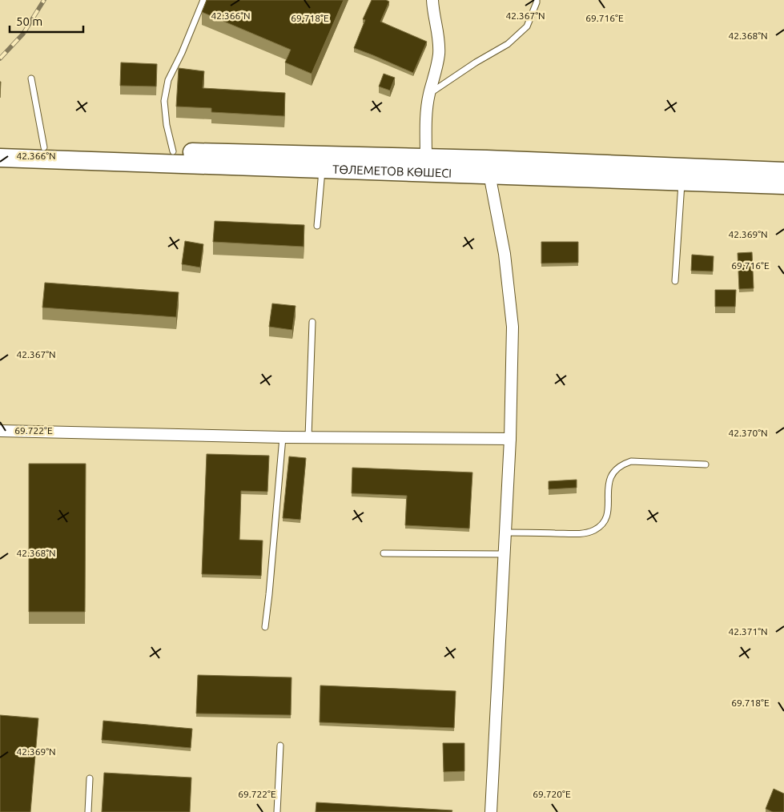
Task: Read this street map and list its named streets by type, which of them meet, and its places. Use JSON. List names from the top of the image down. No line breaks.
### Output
{"streets":{"main road":["ТӨЛЕМЕТОВ КӨШЕСІ"]},"scale_bar":"50 m","coordinates":["42.366°N","42.367°N","69.718°E","69.716°E","42.368°N","42.369°N","69.722°E","42.370°N","42.371°N","69.720°E"]}
